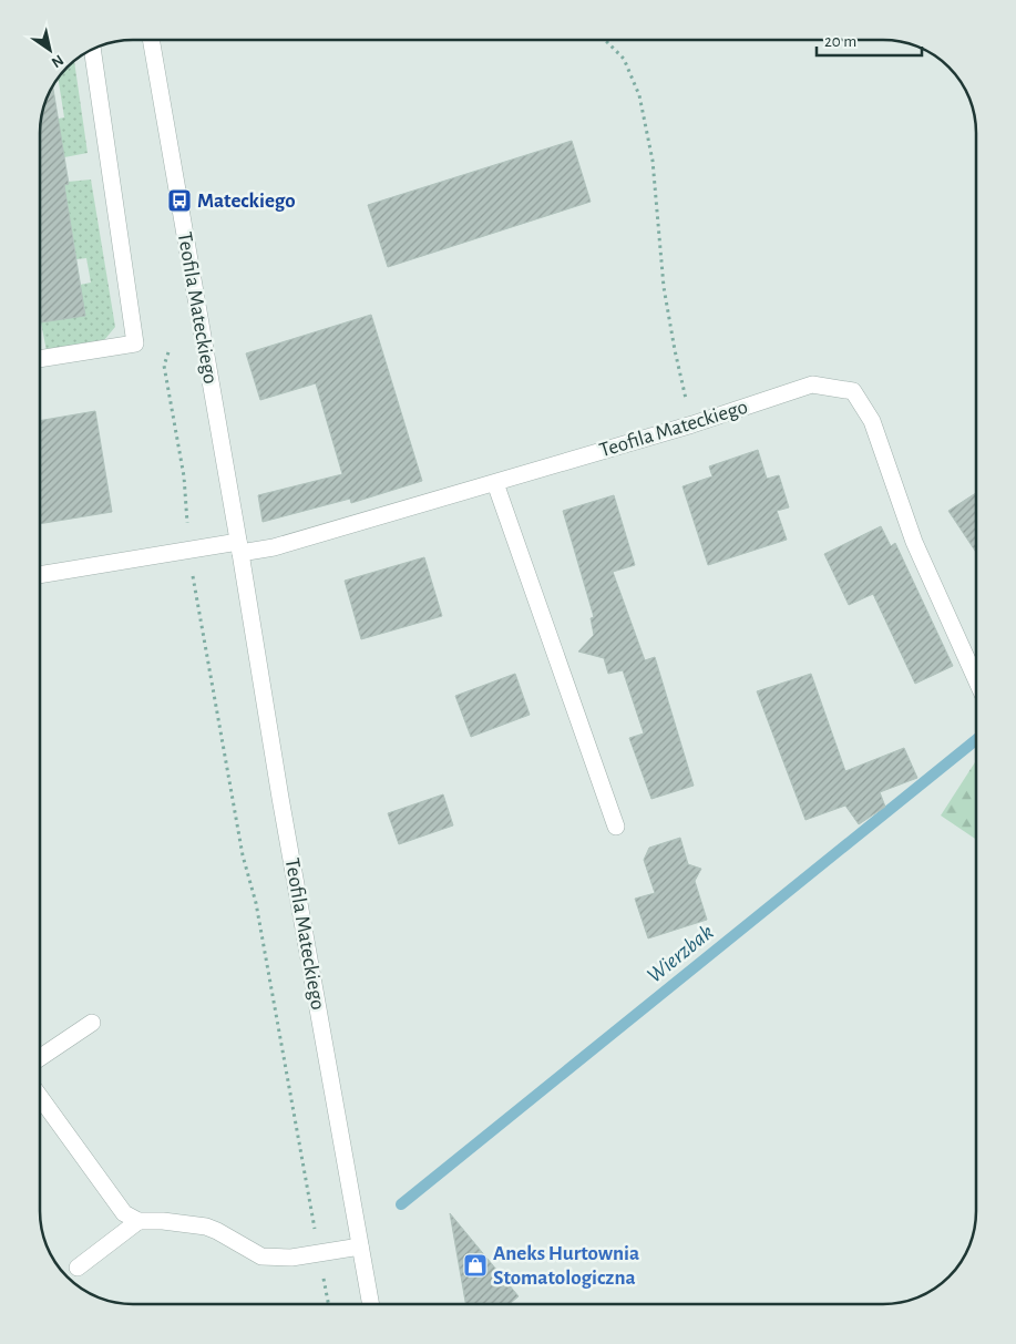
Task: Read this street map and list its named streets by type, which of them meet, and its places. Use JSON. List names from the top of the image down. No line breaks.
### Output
{"streets":{"street":["Teofila Mateckiego"]},"water":["Wierzbak"],"places":{"bus stop":["Mateckiego"],"shop":["Aneks Hurtownia Stomatologiczna"]},"scale_bar":"20 m","north":"bottom right"}
